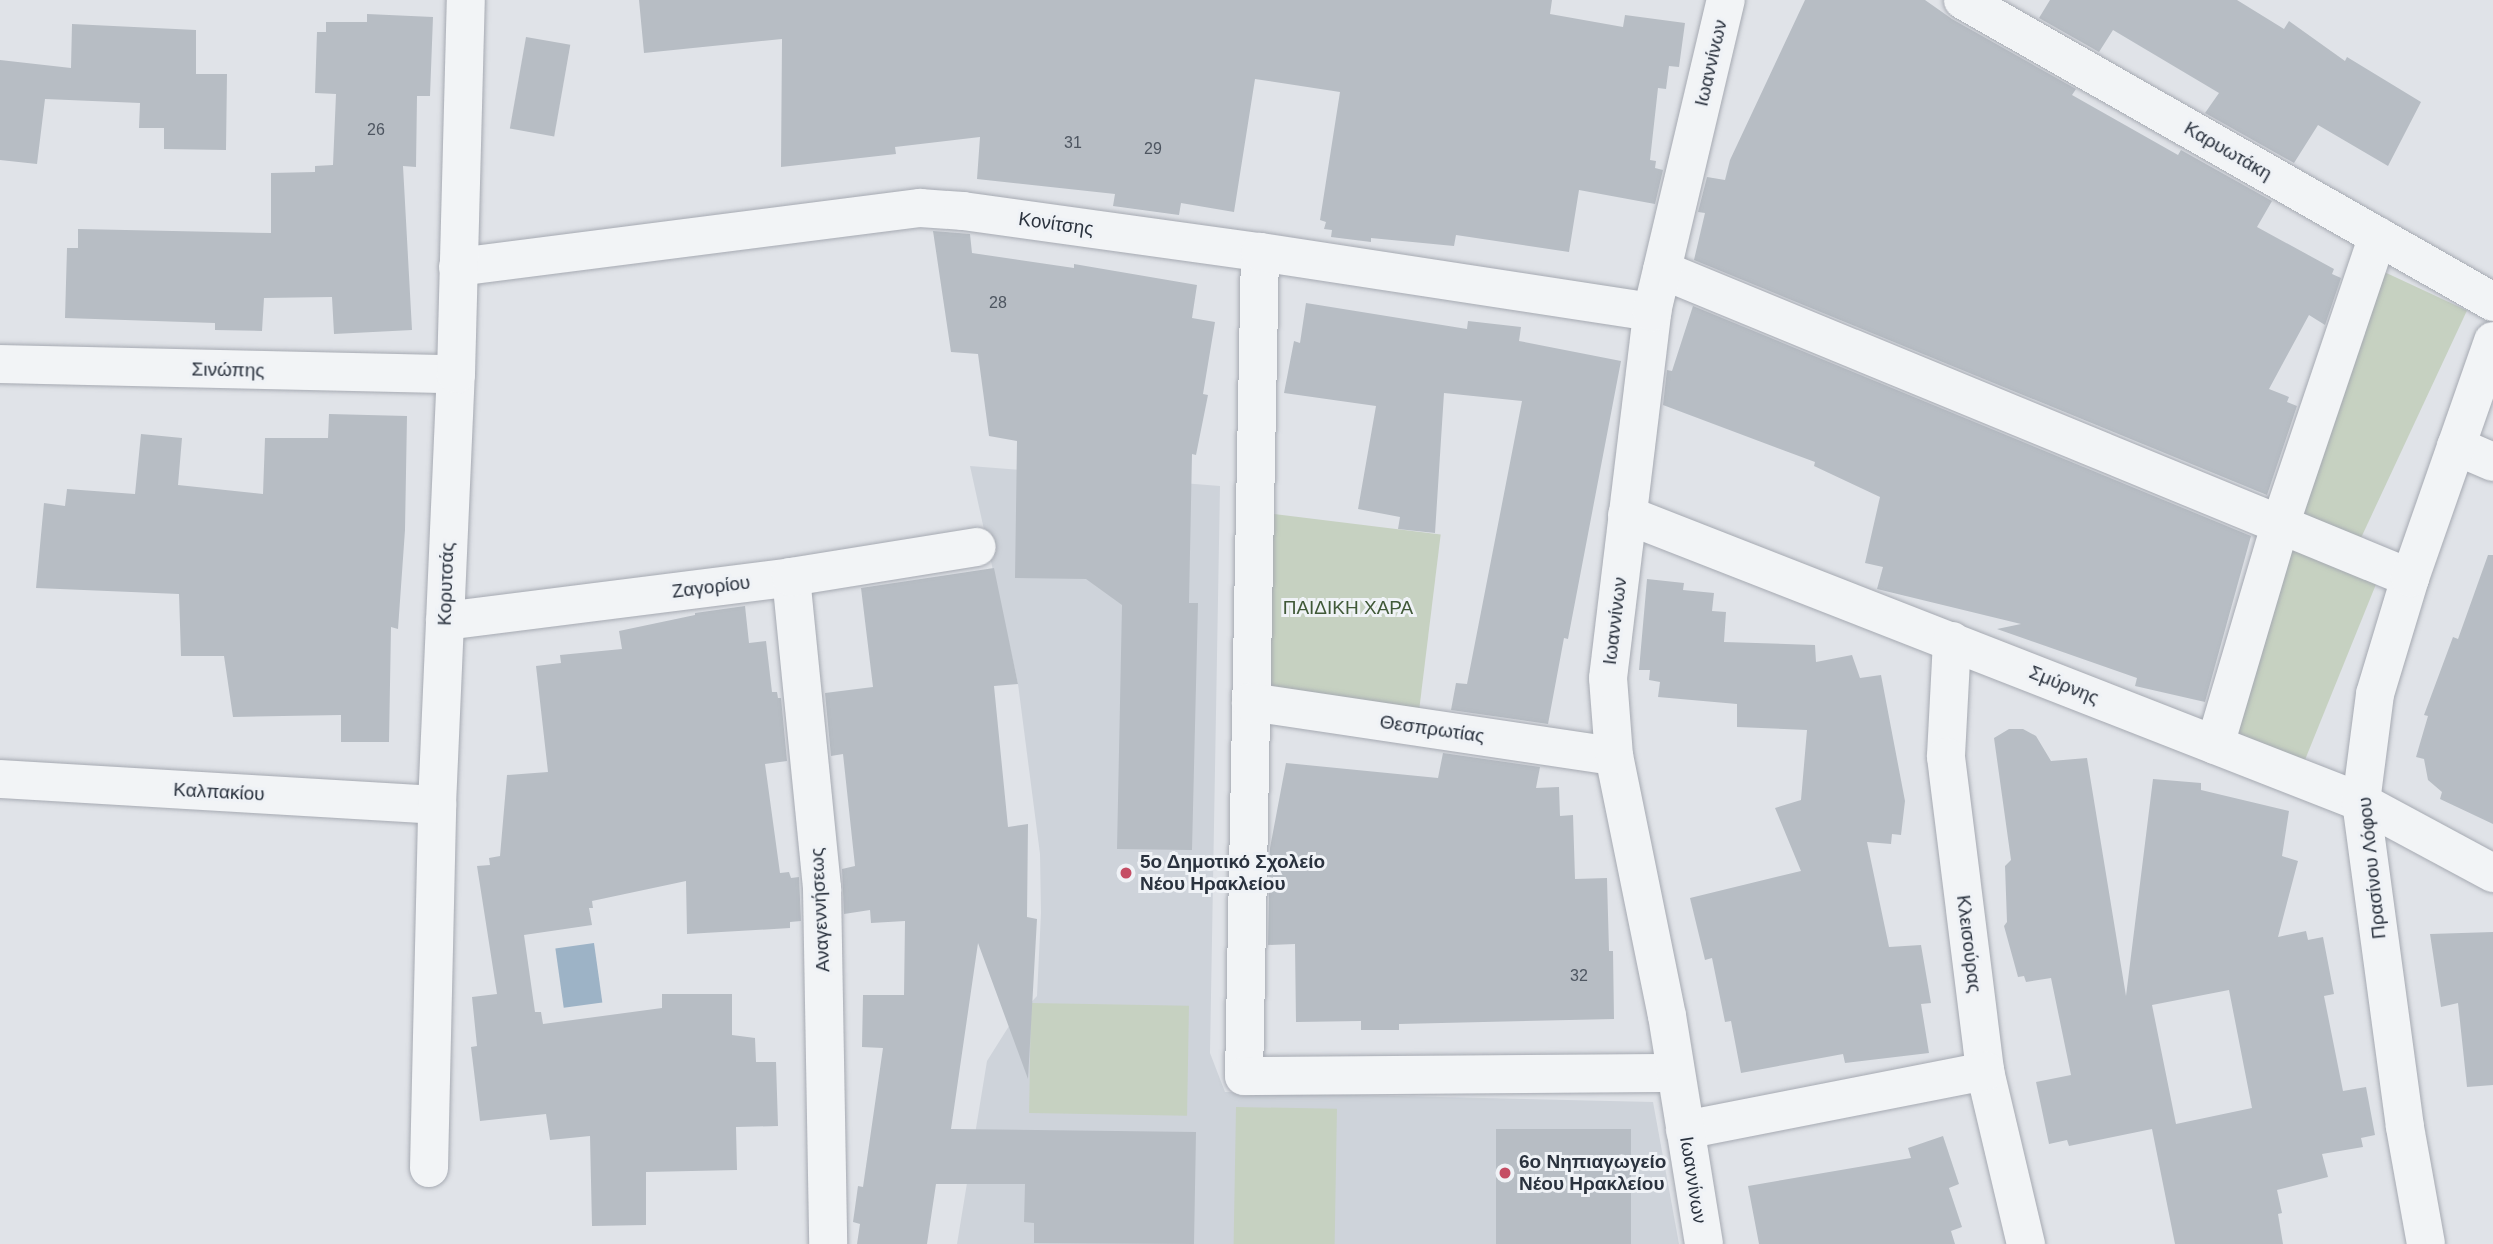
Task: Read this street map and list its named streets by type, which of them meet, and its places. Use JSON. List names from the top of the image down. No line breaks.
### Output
{"streets":{"street":["Ιωαννίνων","Καρυωτάκη","Κονίτσης","Σινώπης","Κορυτσάς","Ζαγορίου","Σμύρνης","Θεσπρωτίας","Καλπακίου","Πρασίνου Λόφου","Αναγεννήσεως","Κλεισούρας"]},"crossings":[["Ιωαννίνων","Κονίτσης"],["Ιωαννίνων","Σμύρνης"],["Ιωαννίνων","Θεσπρωτίας"],["Κονίτσης","Κορυτσάς"],["Σινώπης","Κορυτσάς"],["Κορυτσάς","Ζαγορίου"],["Κορυτσάς","Καλπακίου"],["Ζαγορίου","Αναγεννήσεως"],["Σμύρνης","Πρασίνου Λόφου"],["Σμύρνης","Κλεισούρας"]],"parks":["ΠΑΙΔΙΚΗ ΧΑΡΑ"],"places":["5ο Δημοτικό Σχολείο Νέου Ηρακλείου","6ο Νηπιαγωγείο Νέου Ηρακλείου"],"house_numbers":["26","31","29","28","32"]}
